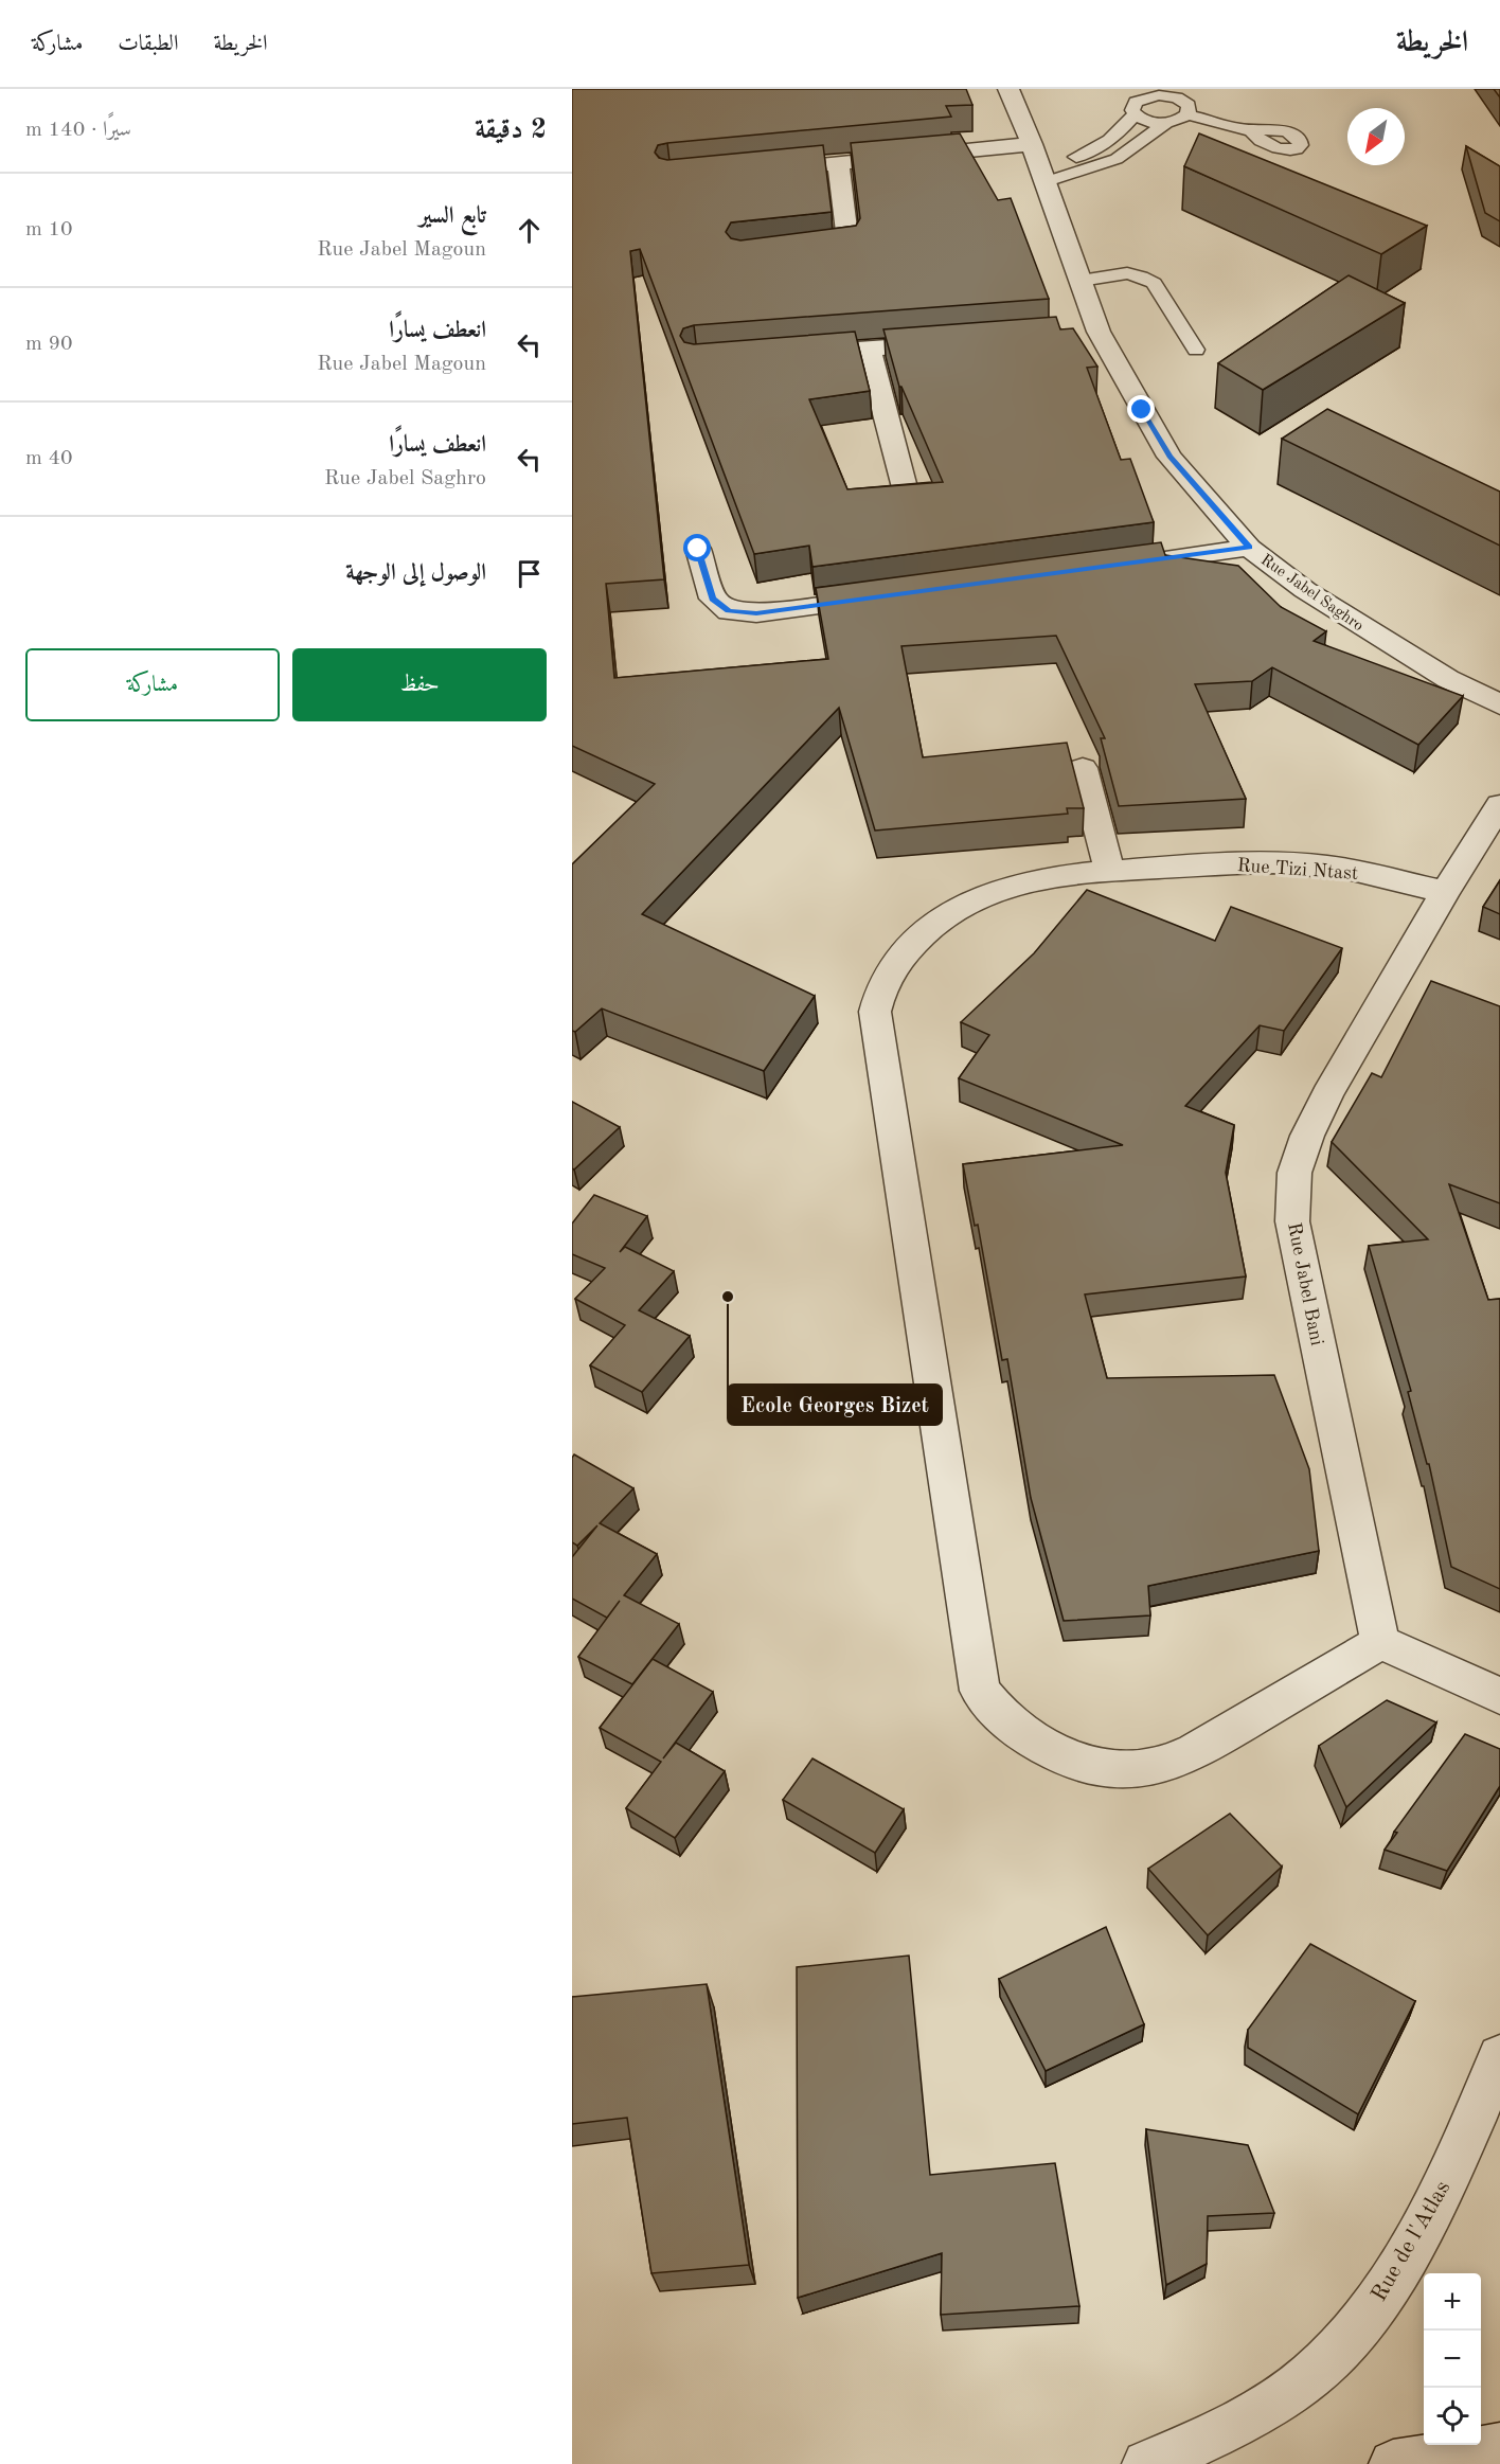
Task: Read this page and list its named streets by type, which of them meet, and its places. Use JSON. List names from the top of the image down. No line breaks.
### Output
{"streets":{"street":["Rue Jabel Saghro","Rue Tizi Ntast","Rue Jabel Bani","Rue de l'Atlas"]},"crossings":[["Rue Tizi Ntast","Rue Jabel Bani"]],"places":["Ecole Georges Bizet"],"north":"bottom left","page":{"header":"الخريطة","nav":["الخريطة","الطبقات","مشاركة"],"heading":["2 دقيقة","سيرًا · 140 m"],"list":[["تابع السير","Rue Jabel Magoun","10 m"],["انعطف يسارًا","Rue Jabel Magoun","90 m"],["انعطف يسارًا","Rue Jabel Saghro","40 m"],"الوصول إلى الوجهة"],"buttons":["حفظ","مشاركة"],"map_buttons":["+","−"]}}
